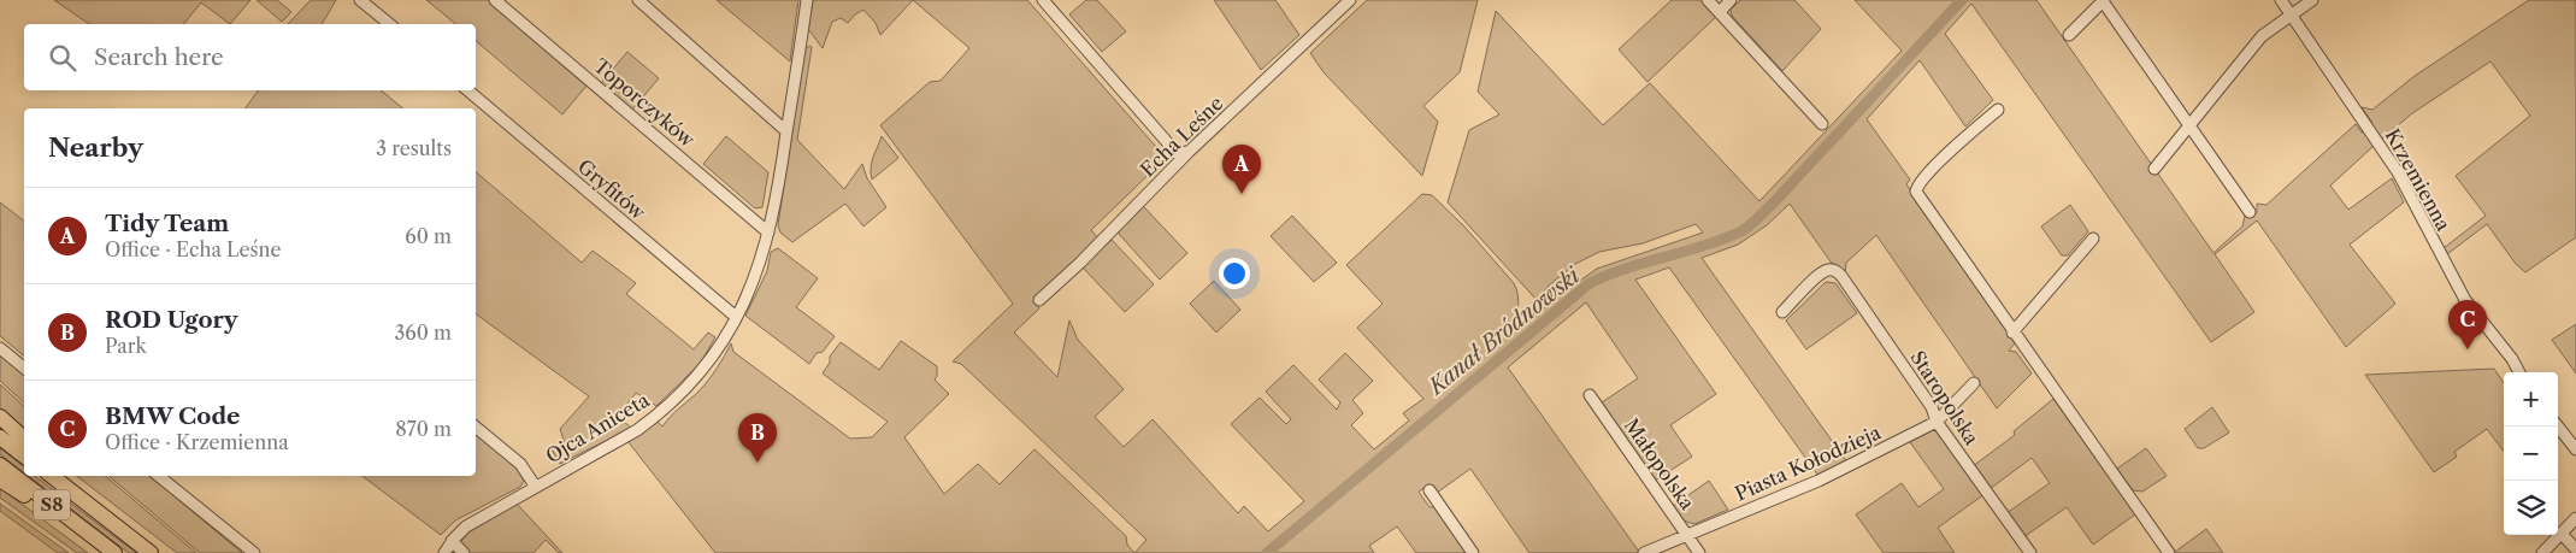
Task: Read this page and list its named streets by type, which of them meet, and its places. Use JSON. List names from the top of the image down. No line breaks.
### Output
{"streets":{"highway":["S8"],"street":["Toporczyków","Echa Leśne","Krzemienna","Gryfitów","Staropolska","Ojca Aniceta","Piasta Kołodzieja","Małopolska"]},"crossings":[["Toporczyków","Ojca Aniceta"],["Gryfitów","Ojca Aniceta"],["Staropolska","Piasta Kołodzieja"],["Piasta Kołodzieja","Małopolska"]],"water":["Kanał Bródnowski"],"page":{"search":"Search here","heading":["Nearby","3 results"],"pins":["A","C","B"],"list":[{"mark":"A","name":"Tidy Team","note":"Office · Echa Leśne","value":"60 m"},{"mark":"B","name":"ROD Ugory","note":"Park","value":"360 m"},{"mark":"C","name":"BMW Code","note":"Office · Krzemienna","value":"870 m"}],"map_buttons":["+","−"]}}
